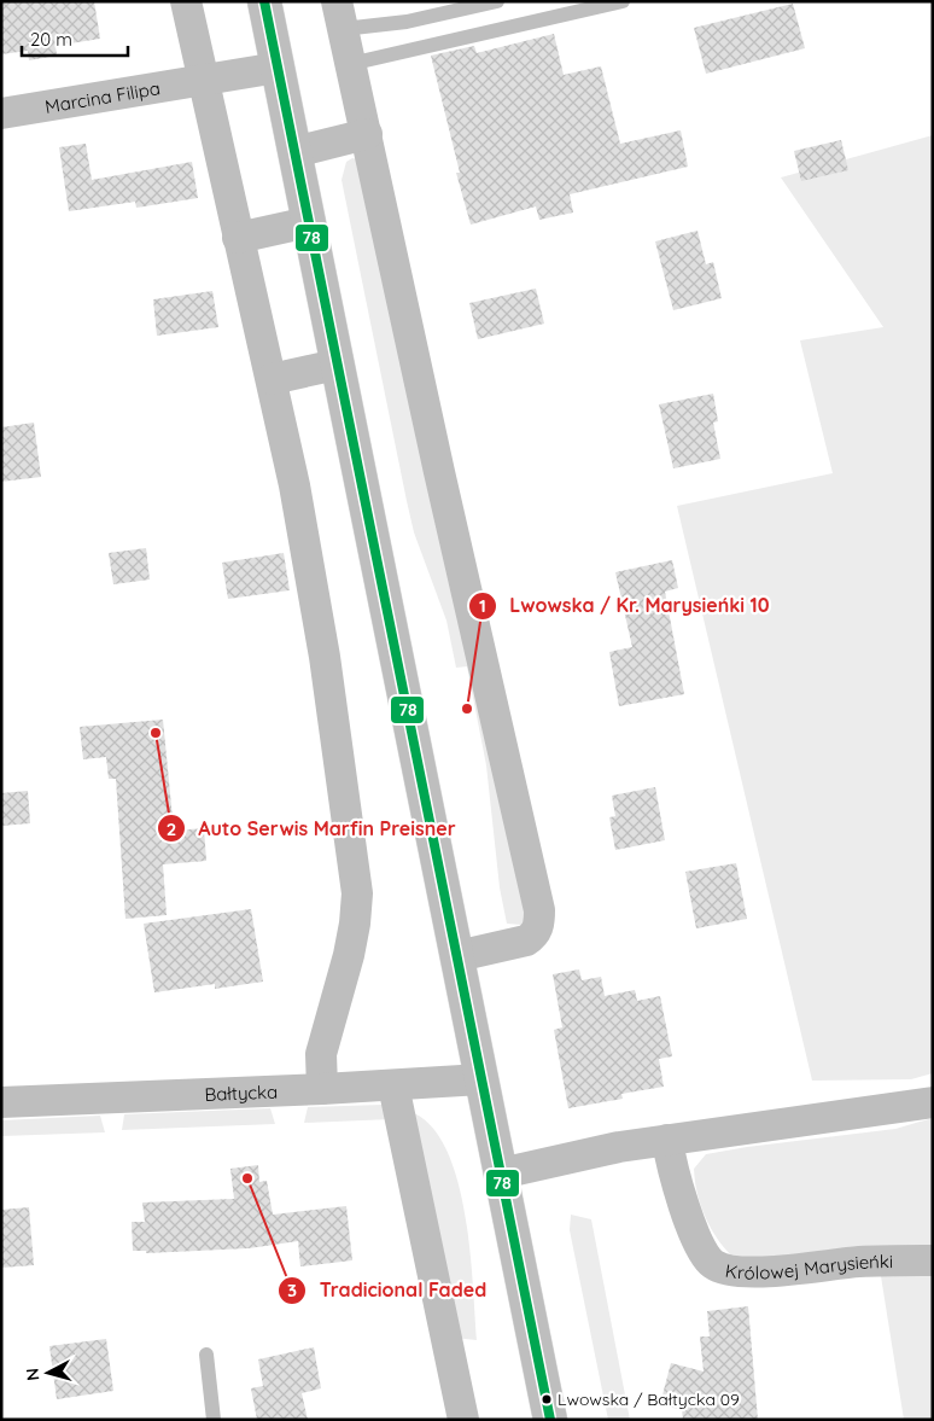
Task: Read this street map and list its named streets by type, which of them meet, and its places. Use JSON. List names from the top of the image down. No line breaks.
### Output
{"streets":{"street":["Marcina Filipa","Bałtycka","Królowej Marysieńki"]},"places":["Lwowska / Kr. Marysieńki 10","Auto Serwis Marfin Preisner","Tradicional Faded","Lwowska / Bałtycka 09"],"lines":["transit line 78"],"scale_bar":"20 m","north":"left"}
